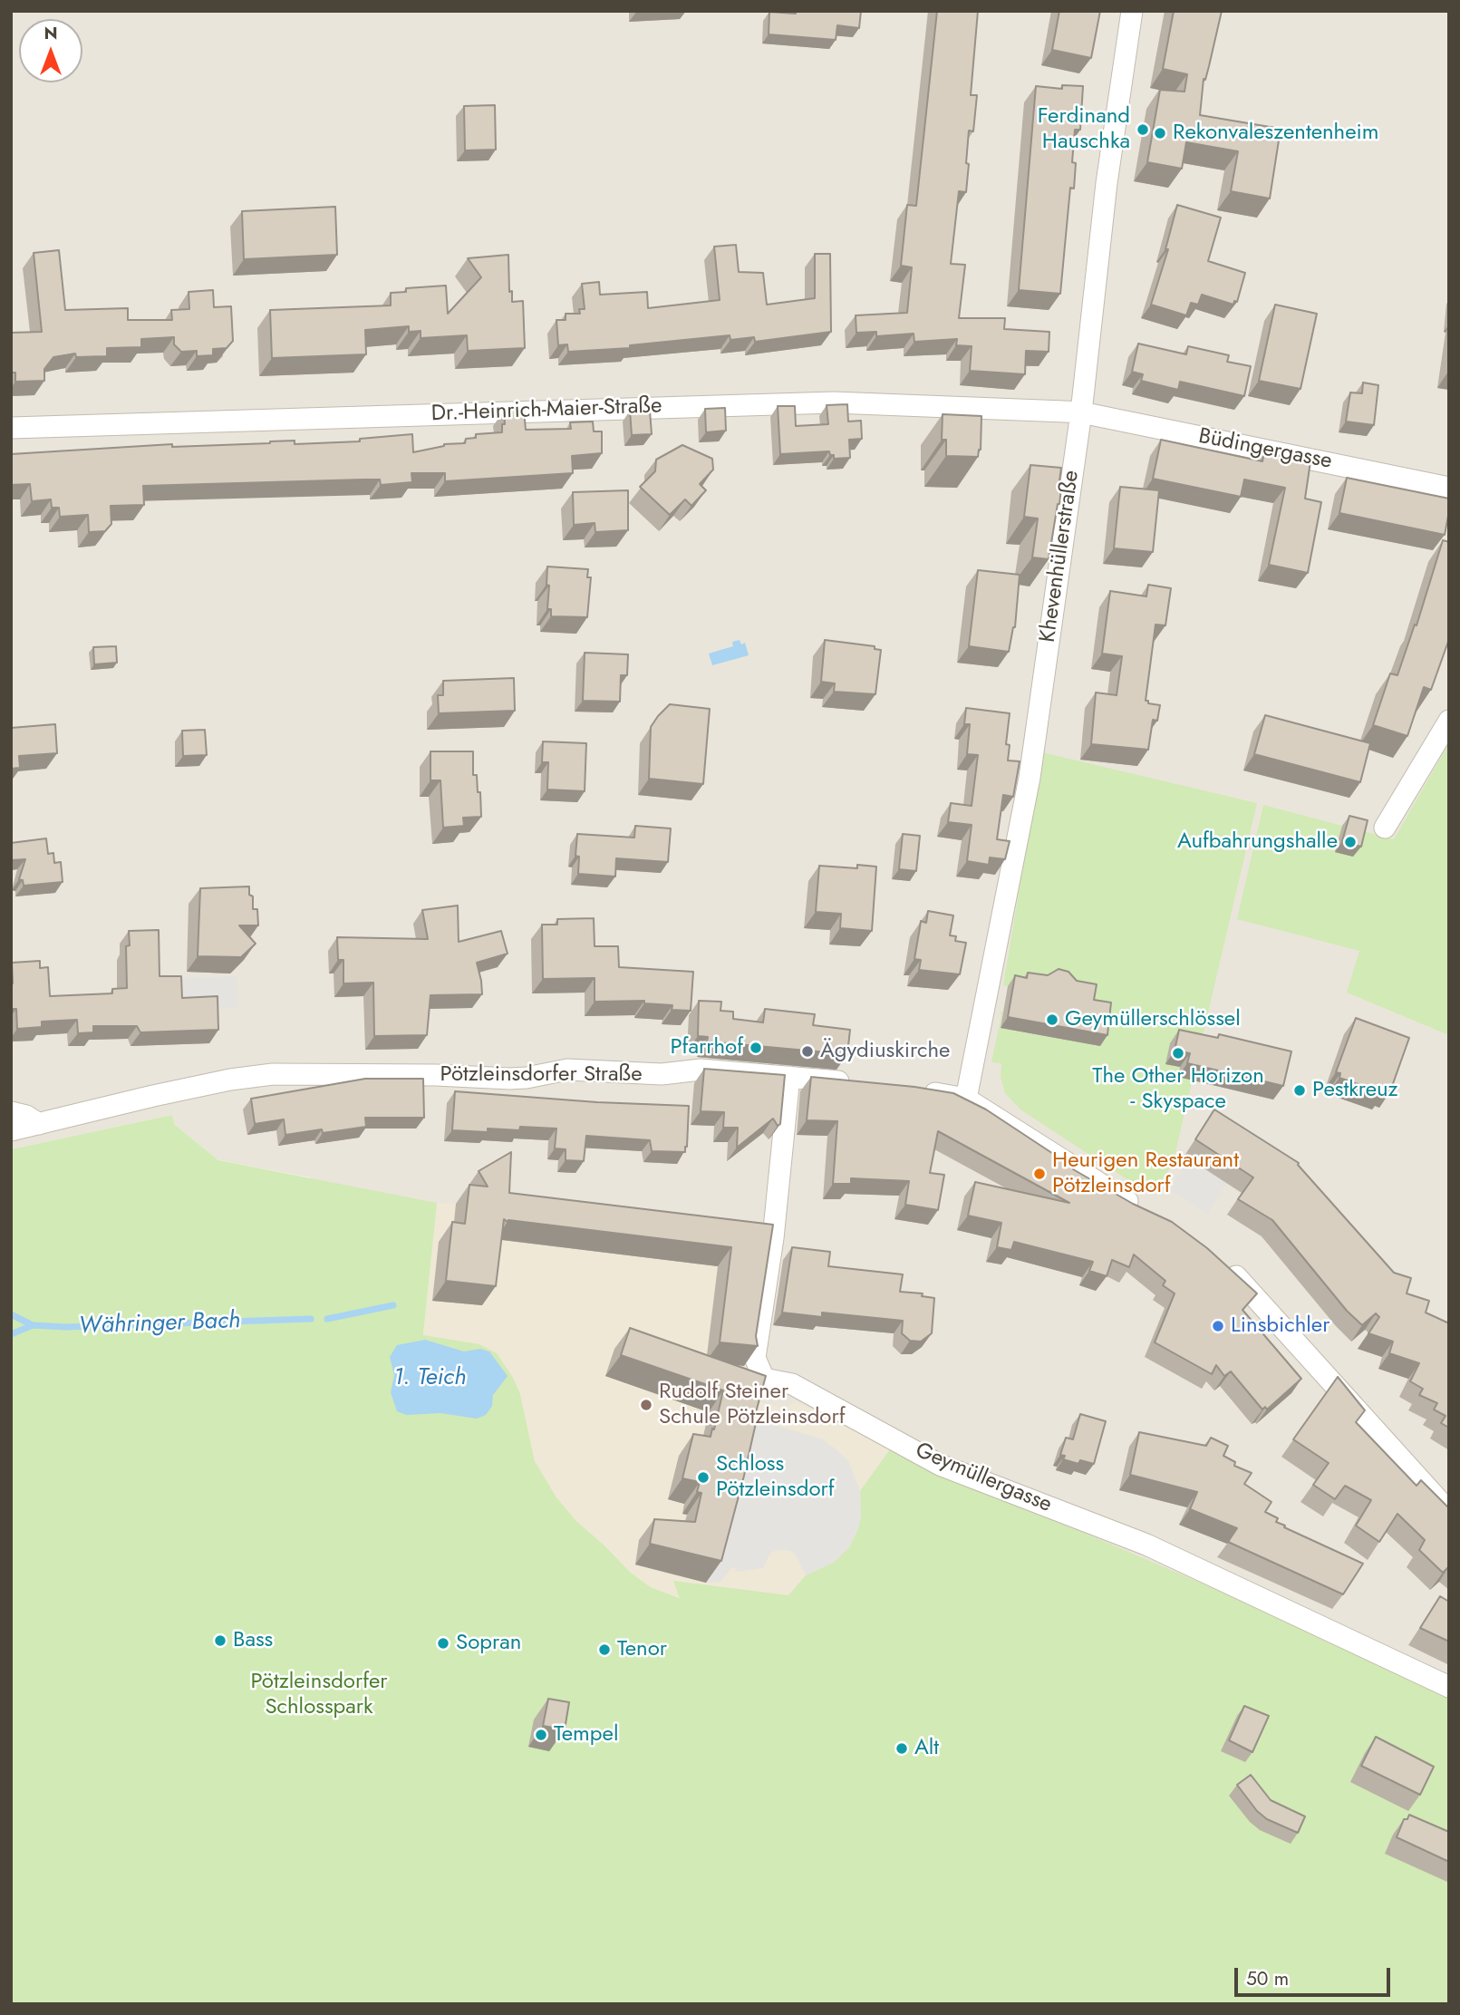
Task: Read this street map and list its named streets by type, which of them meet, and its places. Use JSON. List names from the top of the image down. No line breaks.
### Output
{"streets":{"street":["Dr.-Heinrich-Maier-Straße","Büdingergasse","Khevenhüllerstraße","Pötzleinsdorfer Straße","Geymüllergasse"]},"crossings":[["Dr.-Heinrich-Maier-Straße","Büdingergasse"],["Dr.-Heinrich-Maier-Straße","Khevenhüllerstraße"],["Büdingergasse","Khevenhüllerstraße"],["Pötzleinsdorfer Straße","Geymüllergasse"]],"water":["Währinger Bach","1. Teich"],"parks":["Pötzleinsdorfer Schlosspark"],"places":["Ferdinand Hauschka","Rekonvaleszentenheim","Aufbahrungshalle","Geymüllerschlössel","Pfarrhof","Ägydiuskirche","The Other Horizon - Skyspace","Pestkreuz","Heurigen Restaurant Pötzleinsdorf","Linsbichler","Rudolf Steiner Schule Pötzleinsdorf","Schloss Pötzleinsdorf","Bass","Sopran","Tenor","Tempel","Alt"],"scale_bar":"50 m","north":"top"}
